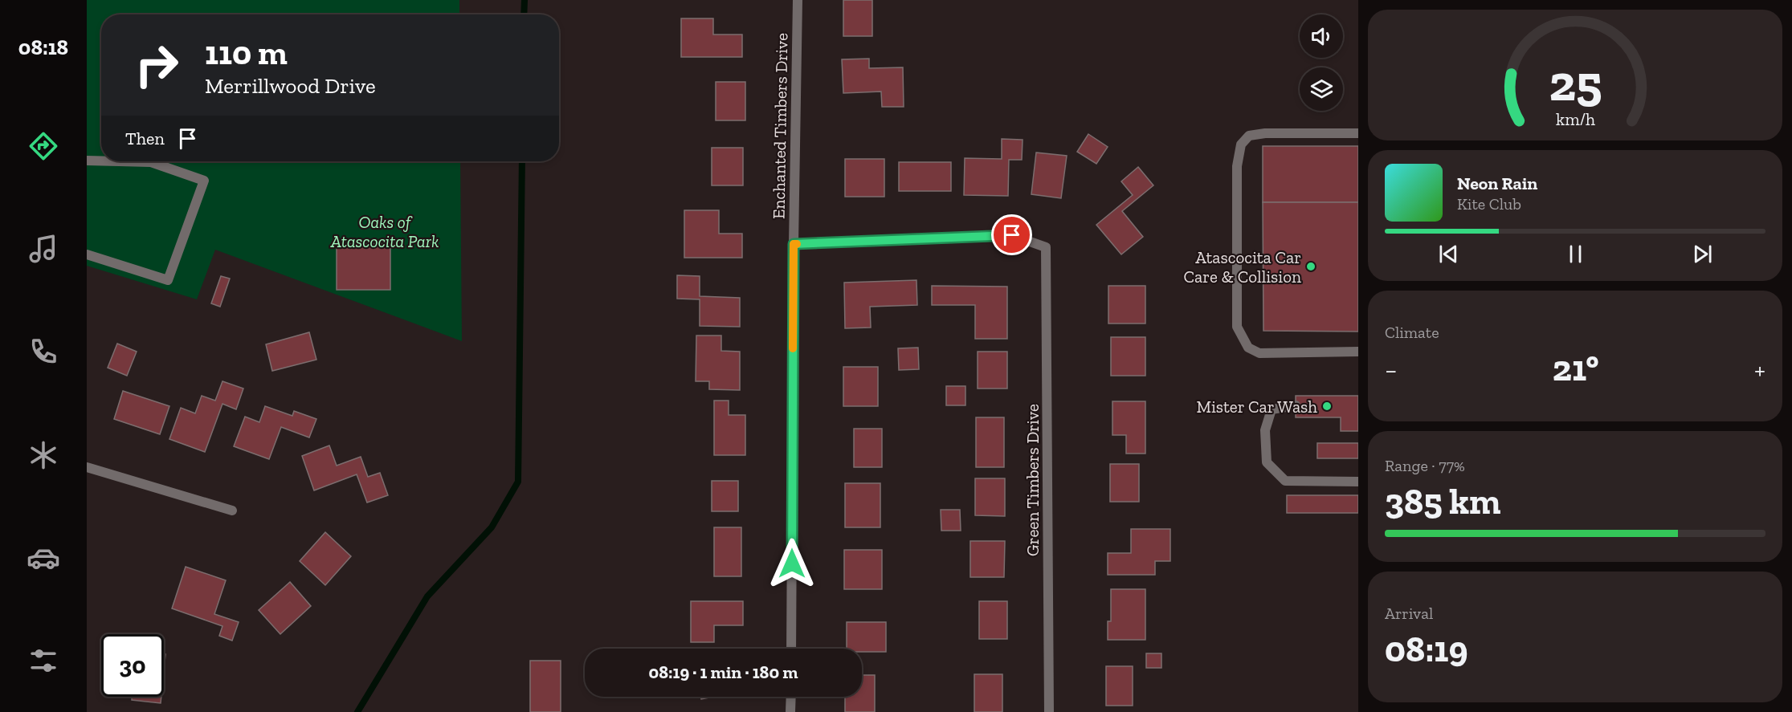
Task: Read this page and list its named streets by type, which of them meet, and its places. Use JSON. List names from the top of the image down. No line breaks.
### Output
{"streets":{"street":["Enchanted Timbers Drive","Green Timbers Drive"]},"crossings":[["Enchanted Timbers Drive","Green Timbers Drive"]],"parks":["Oaks of Atascocita Park"],"places":["Atascocita Car Care & Collision","Mister Car Wash"],"page":{"tabs":"08:18","turn":["110 m","Merrillwood Drive"],"then":"Then","song":["Neon Rain","Kite Club"],"tile":["Climate",["Range · 77%","385 km"],["Arrival","08:19"]],"heat":["−","21°","+"],"limit":"30","trip":"08:19 · 1 min · 180 m","gauge":["25","km/h"]}}
